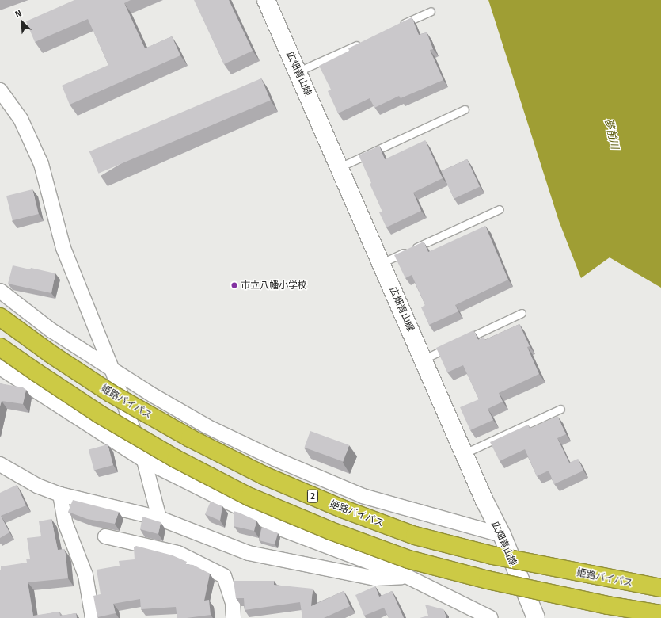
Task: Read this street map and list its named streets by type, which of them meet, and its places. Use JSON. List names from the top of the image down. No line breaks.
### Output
{"streets":{"highway":["姫路バイパス","2"],"main road":["広畑青山線"]},"water":["夢前川"],"places":["市立八幡小学校"],"north":"top left"}
